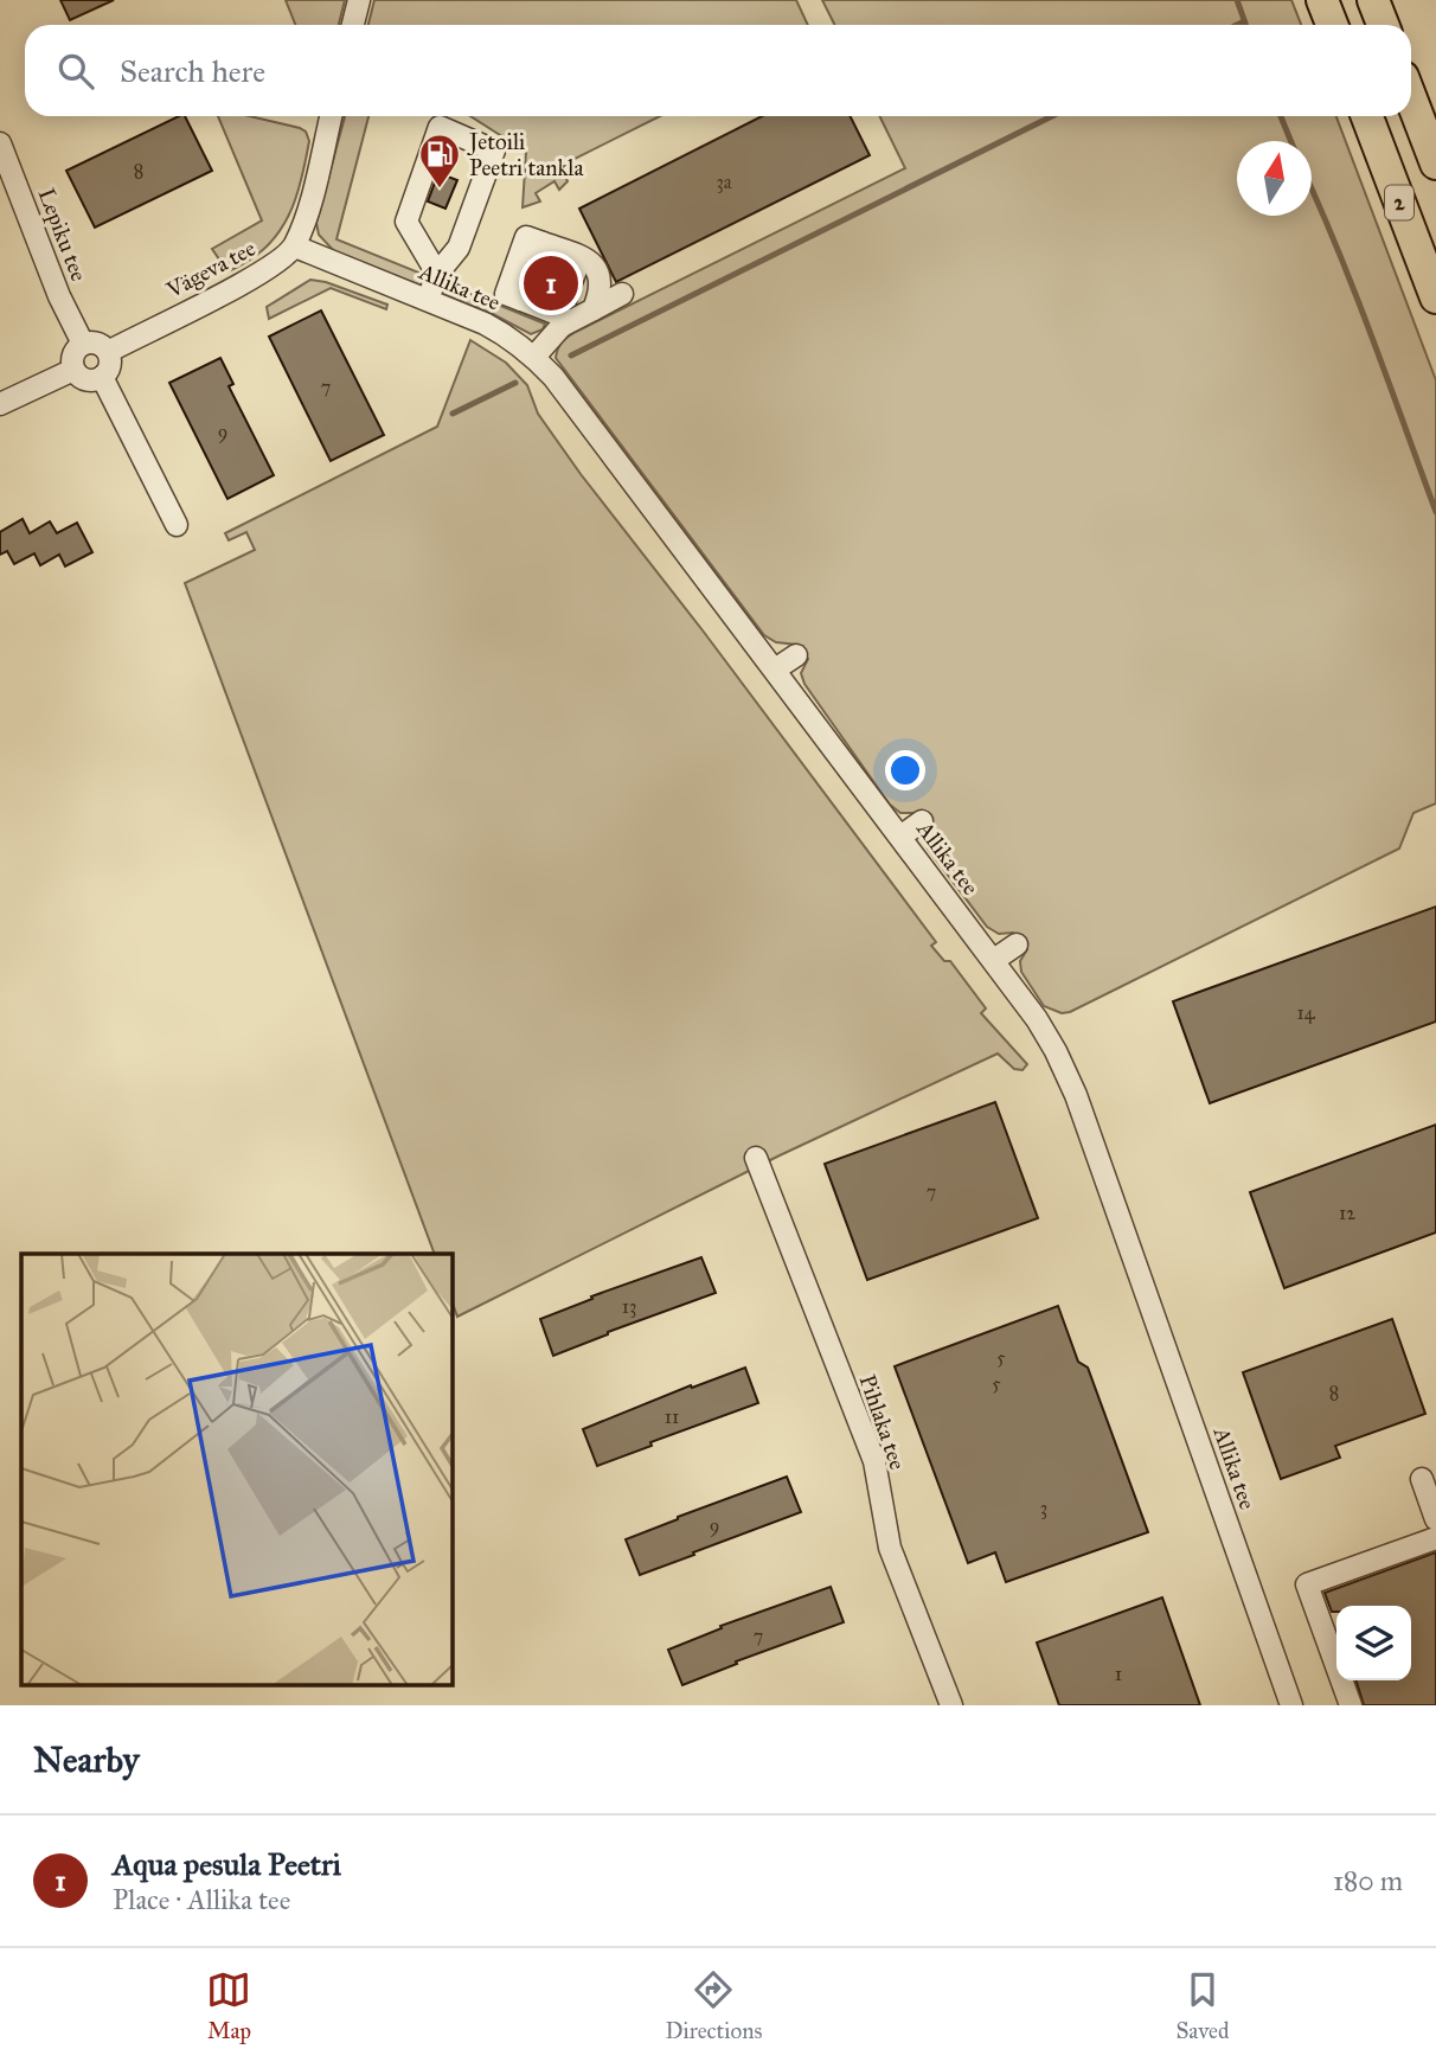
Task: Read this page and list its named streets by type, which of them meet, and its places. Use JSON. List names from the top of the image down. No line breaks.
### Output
{"streets":{"highway":["2"],"street":["Lepiku tee","Vägeva tee","Allika tee","Pihlaka tee"]},"crossings":[["Lepiku tee","Vägeva tee"],["Vägeva tee","Allika tee"]],"places":{"fuel station":["Jetoili Peetri tankla"]},"house_numbers":["8","3a","7","9","14","7","12","13","5","5","8","11","3","9","7","1"],"north":"top","page":{"search":"Search here","pins":"1","heading":"Nearby","list":[{"mark":"1","name":"Aqua pesula Peetri","note":"Place · Allika tee","value":"180 m"}],"nav":["Map","Directions","Saved"]}}
